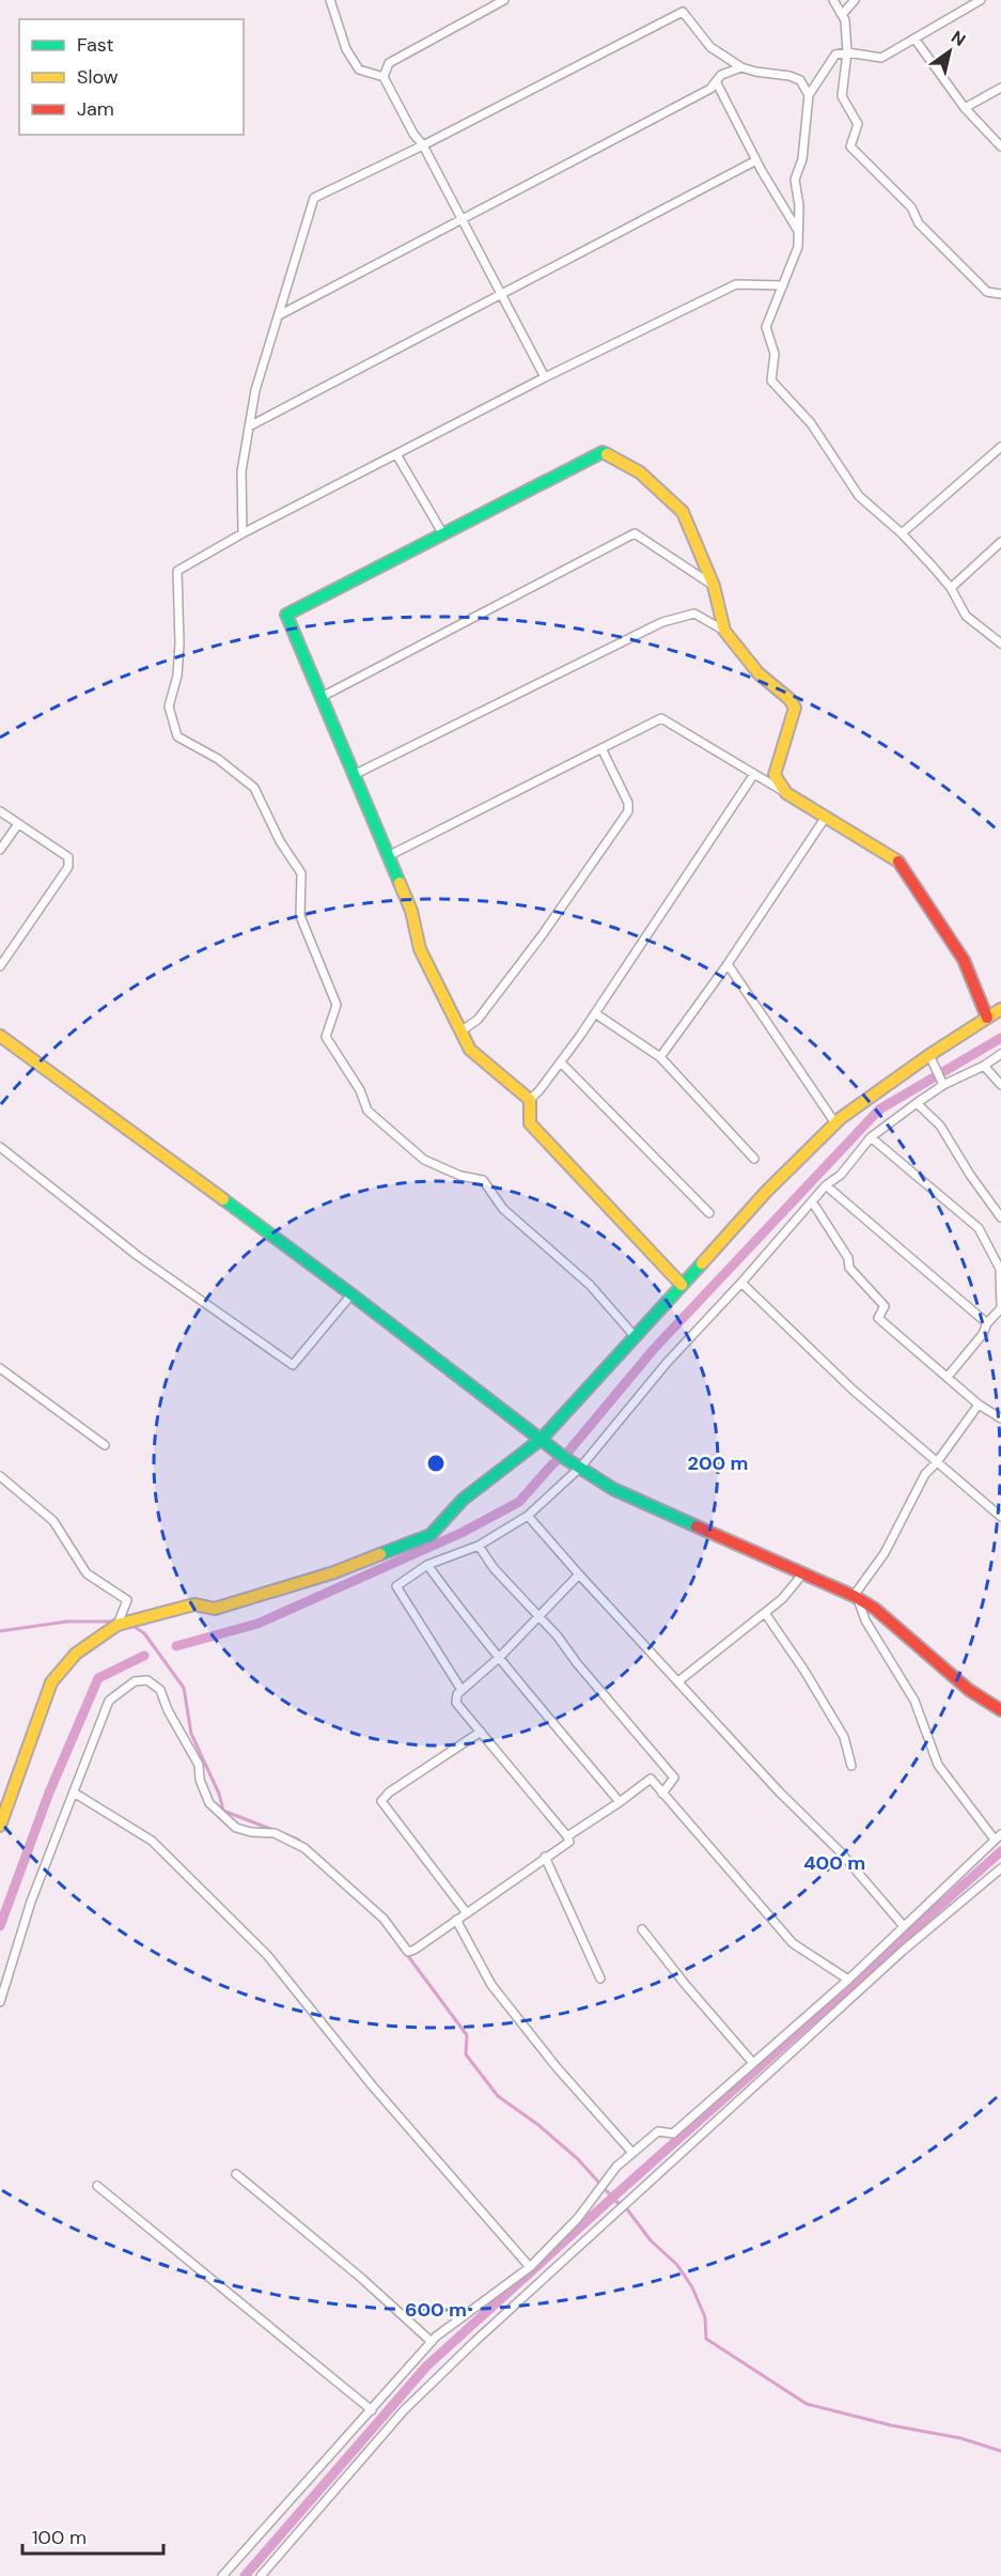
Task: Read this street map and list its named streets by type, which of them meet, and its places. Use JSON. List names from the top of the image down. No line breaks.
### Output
{"legend":["Fast","Slow","Jam"],"scale_bar":"100 m","north":"top right","rings":["200 m","400 m","600 m"]}
